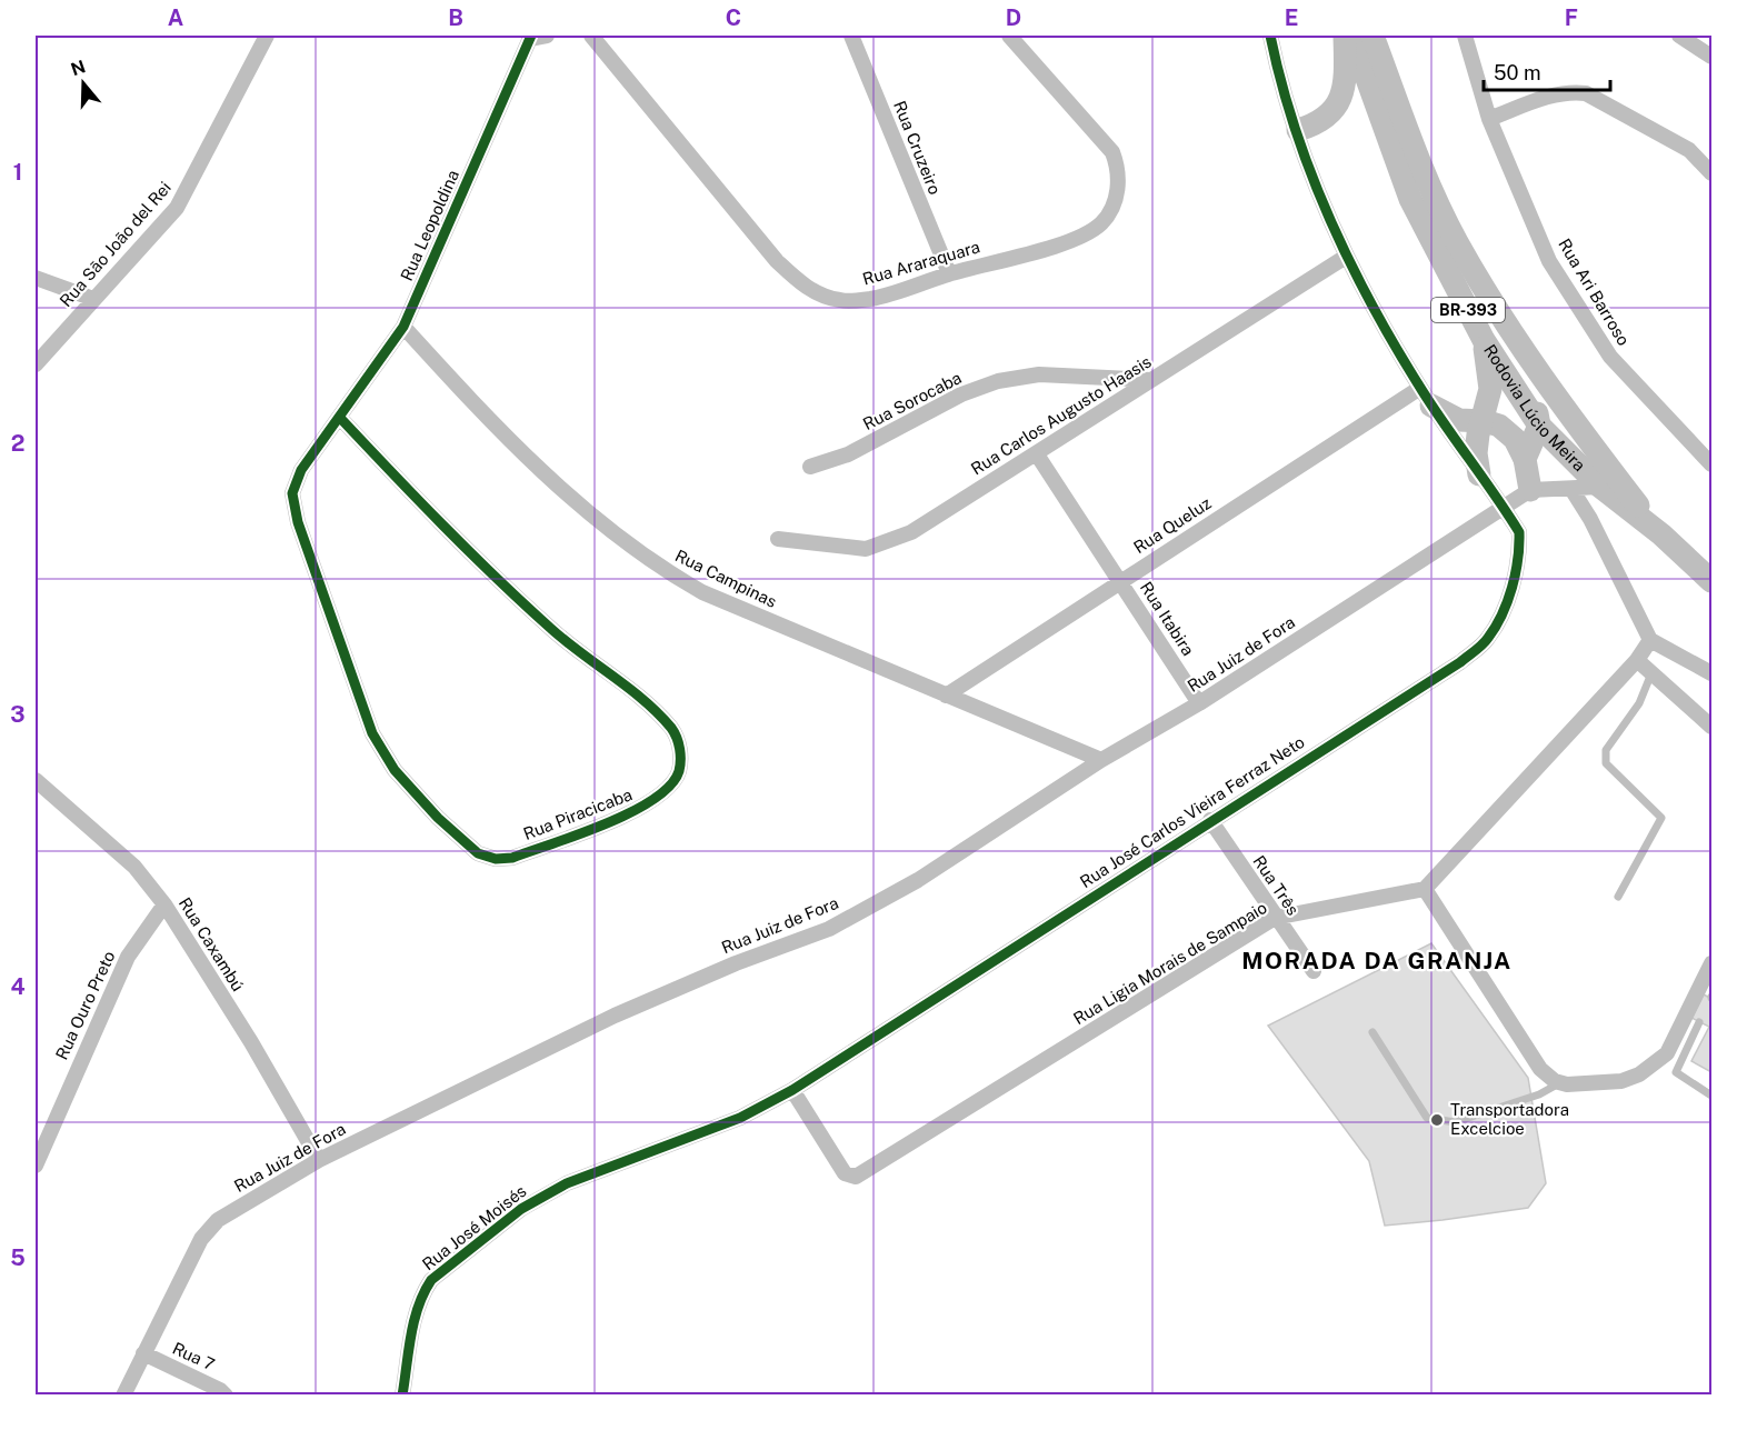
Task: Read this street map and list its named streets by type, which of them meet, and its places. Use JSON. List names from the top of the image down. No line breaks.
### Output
{"streets":{"main road":["BR-393","Rodovia Lúcio Meira"],"street":["Rua Cruzeiro","Rua Leopoldina","Rua São João del Rei","Rua Araraquara","Rua Ari Barroso","Rua Sorocaba","Rua Carlos Augusto Haasis","Rua Queluz","Rua Campinas","Rua Itabira","Rua Juiz de Fora","Rua José Carlos Vieira Ferraz Neto","Rua Piracicaba","Rua Três","Rua Caxambú","Rua Ligia Morais de Sampaio","Rua Ouro Preto","Rua José Moisés","Rua 7"]},"crossings":[["Rua Cruzeiro","Rua Araraquara"],["Rua Leopoldina","Rua Campinas"],["Rua Leopoldina","Rua Piracicaba"],["Rua Sorocaba","Rua Carlos Augusto Haasis"],["Rodovia Lúcio Meira","Rua Juiz de Fora"],["Rua Carlos Augusto Haasis","Rua Itabira"],["Rua Carlos Augusto Haasis","Rua José Carlos Vieira Ferraz Neto"],["Rua Queluz","Rua Campinas"],["Rua Queluz","Rua Itabira"],["Rua Queluz","Rua José Carlos Vieira Ferraz Neto"],["Rua Campinas","Rua Juiz de Fora"],["Rua Itabira","Rua Juiz de Fora"],["Rua Juiz de Fora","Rua José Carlos Vieira Ferraz Neto"],["Rua Juiz de Fora","Rua Caxambú"],["Rua Juiz de Fora","Rua 7"],["Rua José Carlos Vieira Ferraz Neto","Rua Três"],["Rua José Carlos Vieira Ferraz Neto","Rua Ligia Morais de Sampaio"],["Rua José Carlos Vieira Ferraz Neto","Rua José Moisés"],["Rua Três","Rua Ligia Morais de Sampaio"],["Rua Caxambú","Rua Ouro Preto"],["Rua Ligia Morais de Sampaio","Rua José Moisés"]],"districts":["MORADA DA GRANJA"],"places":["Transportadora Excelcioe"],"scale_bar":"50 m","north":"top","grid":{"columns":["A","B","C","D","E","F"],"rows":["1","2","3","4","5"]}}
